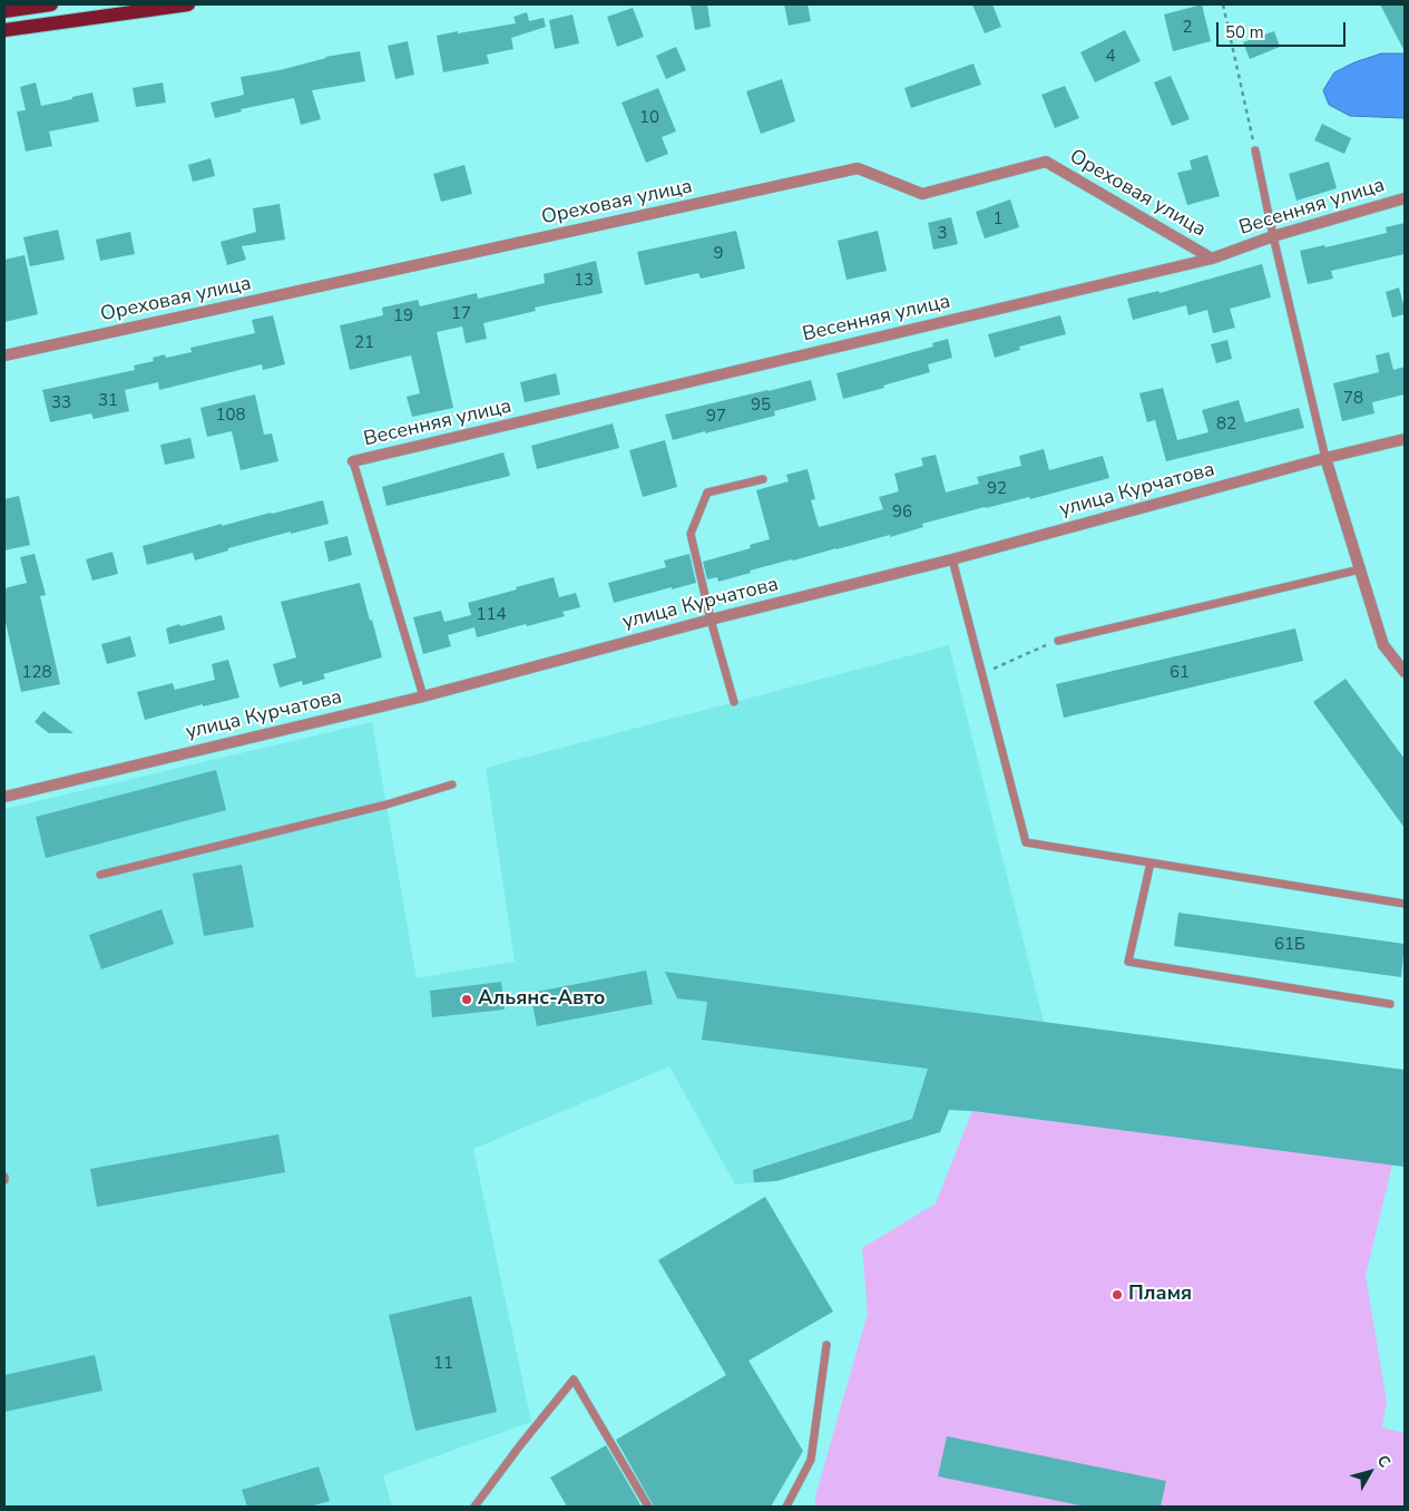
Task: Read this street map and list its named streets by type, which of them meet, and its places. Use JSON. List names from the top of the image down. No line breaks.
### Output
{"streets":{"street":["Ореховая улица","Весенняя улица","улица Курчатова"]},"crossings":[["Ореховая улица","Весенняя улица"]],"places":["Альянс-Авто","Пламя"],"house_numbers":["2","4","10","1","3","9","13","17","19","21","78","31","33","95","108","97","82","92","96","114","128","61","61Б","11"],"scale_bar":"50 m","north":"top right"}
